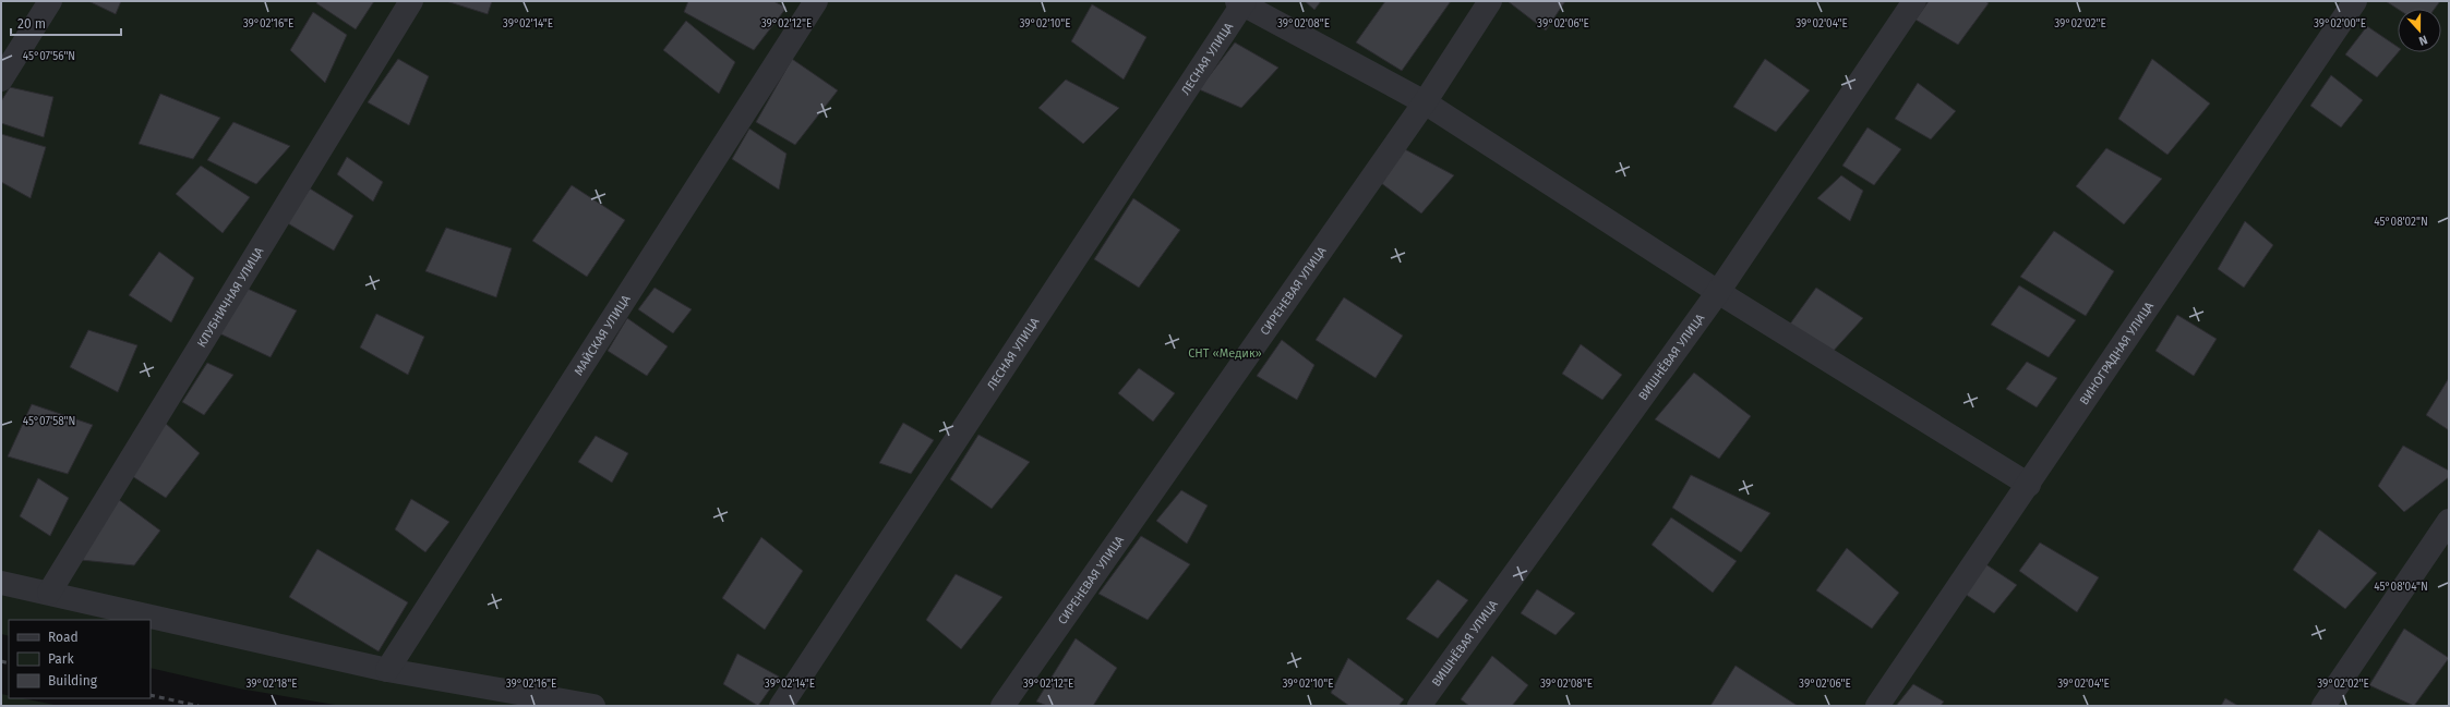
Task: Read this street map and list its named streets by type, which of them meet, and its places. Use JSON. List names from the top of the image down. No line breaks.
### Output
{"streets":{"street":["ЛЕСНАЯ УЛИЦА","СИРЕНЕВАЯ УЛИЦА","КЛУБНИЧНАЯ УЛИЦА","МАЙСКАЯ УЛИЦА","ВИНОГРАДНАЯ УЛИЦА","ВИШНЁВАЯ УЛИЦА"]},"parks":["СНТ «Медик»"],"legend":["Road","Park","Building"],"scale_bar":"20 m","north":"bottom","coordinates":["39°02'16\"E","39°02'14\"E","39°02'12\"E","39°02'10\"E","39°02'08\"E","39°02'06\"E","39°02'04\"E","39°02'02\"E","39°02'00\"E","45°07'56\"N","45°08'02\"N","45°07'58\"N","45°08'04\"N","39°02'18\"E"]}
